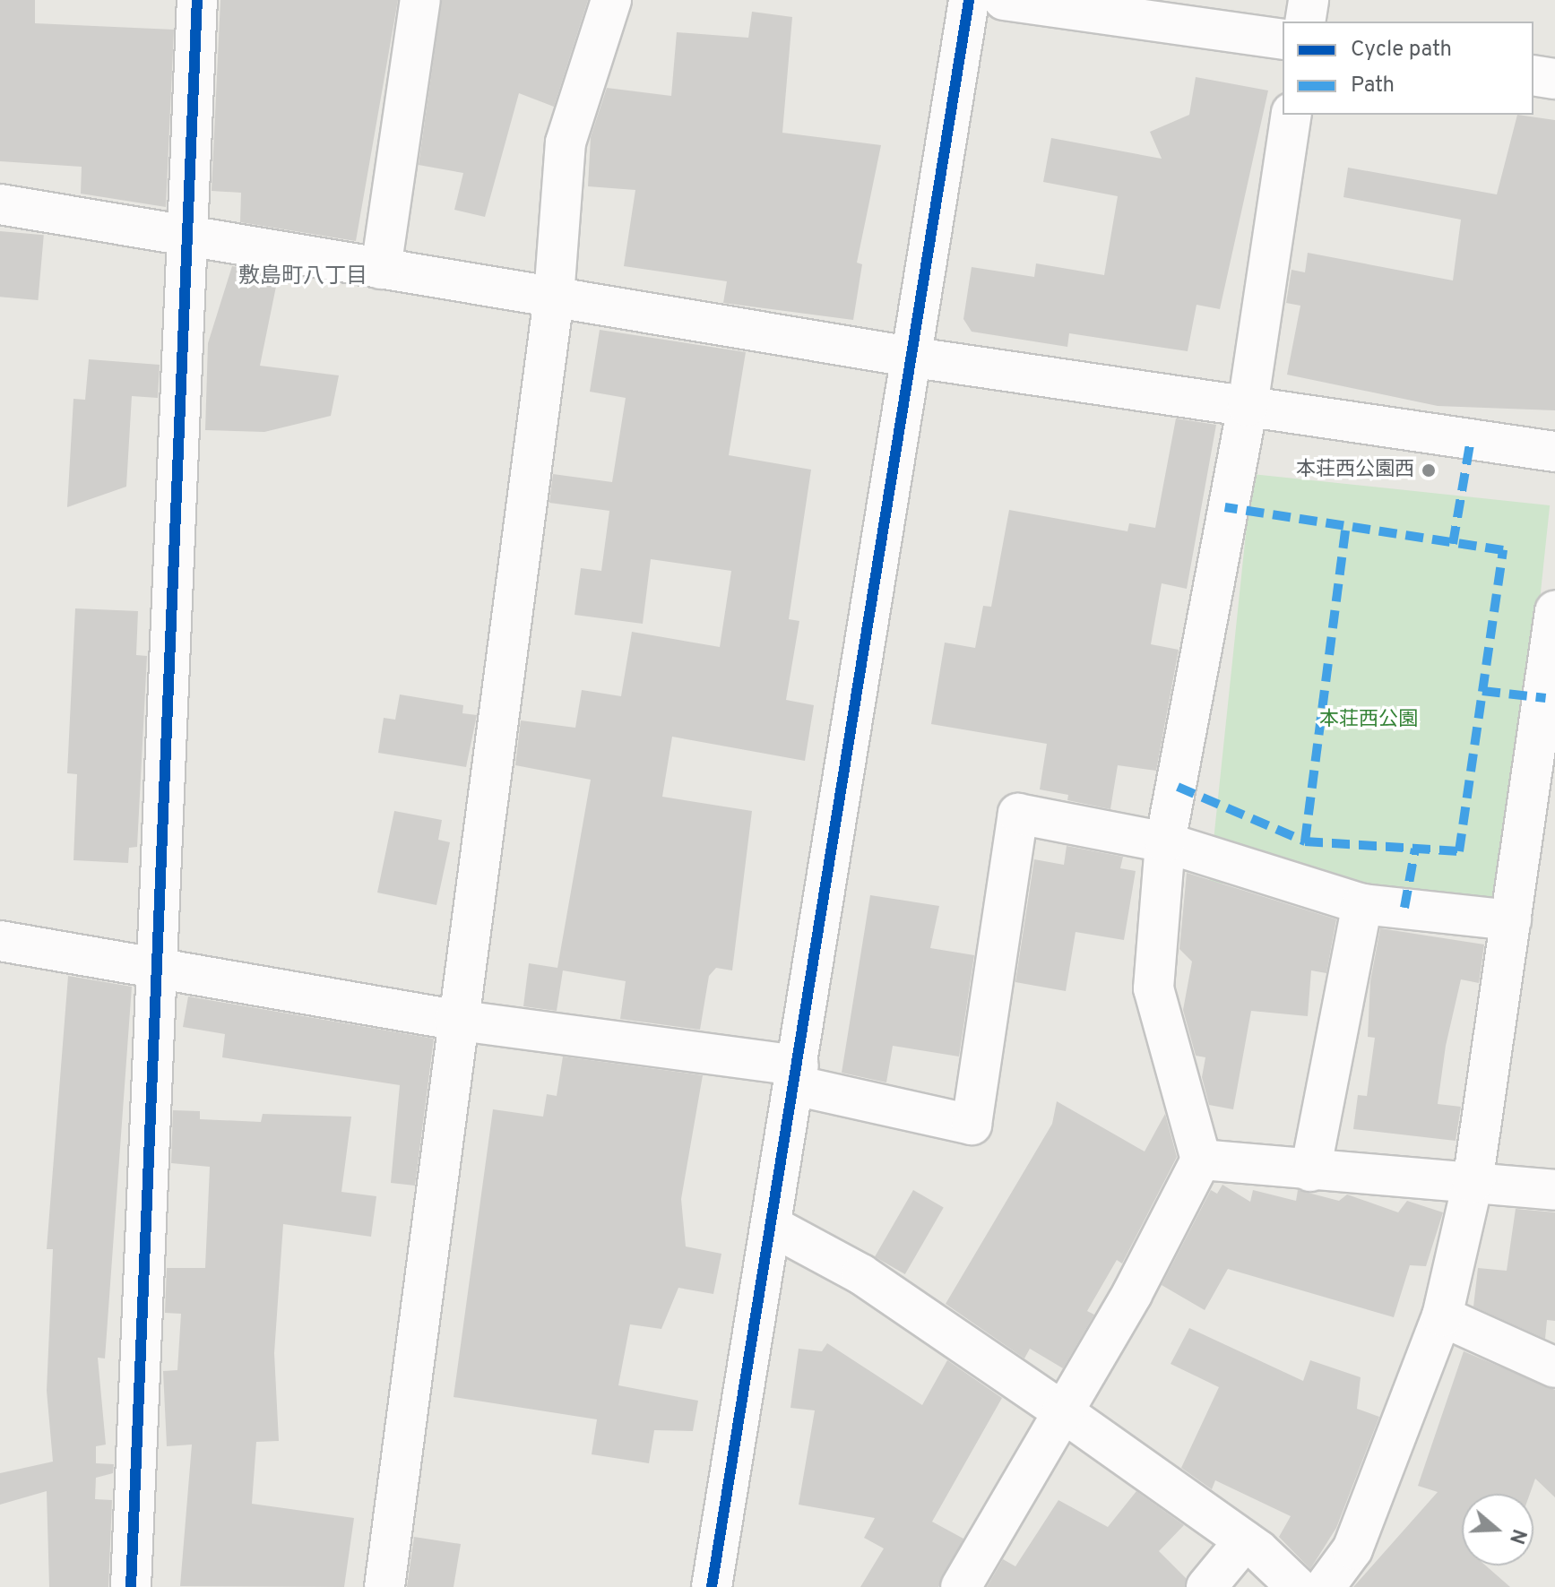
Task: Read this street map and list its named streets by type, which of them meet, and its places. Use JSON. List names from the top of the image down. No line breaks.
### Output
{"districts":["敷島町八丁目"],"parks":["本荘西公園"],"places":["本荘西公園西"],"legend":["Cycle path","Path"],"north":"right"}
